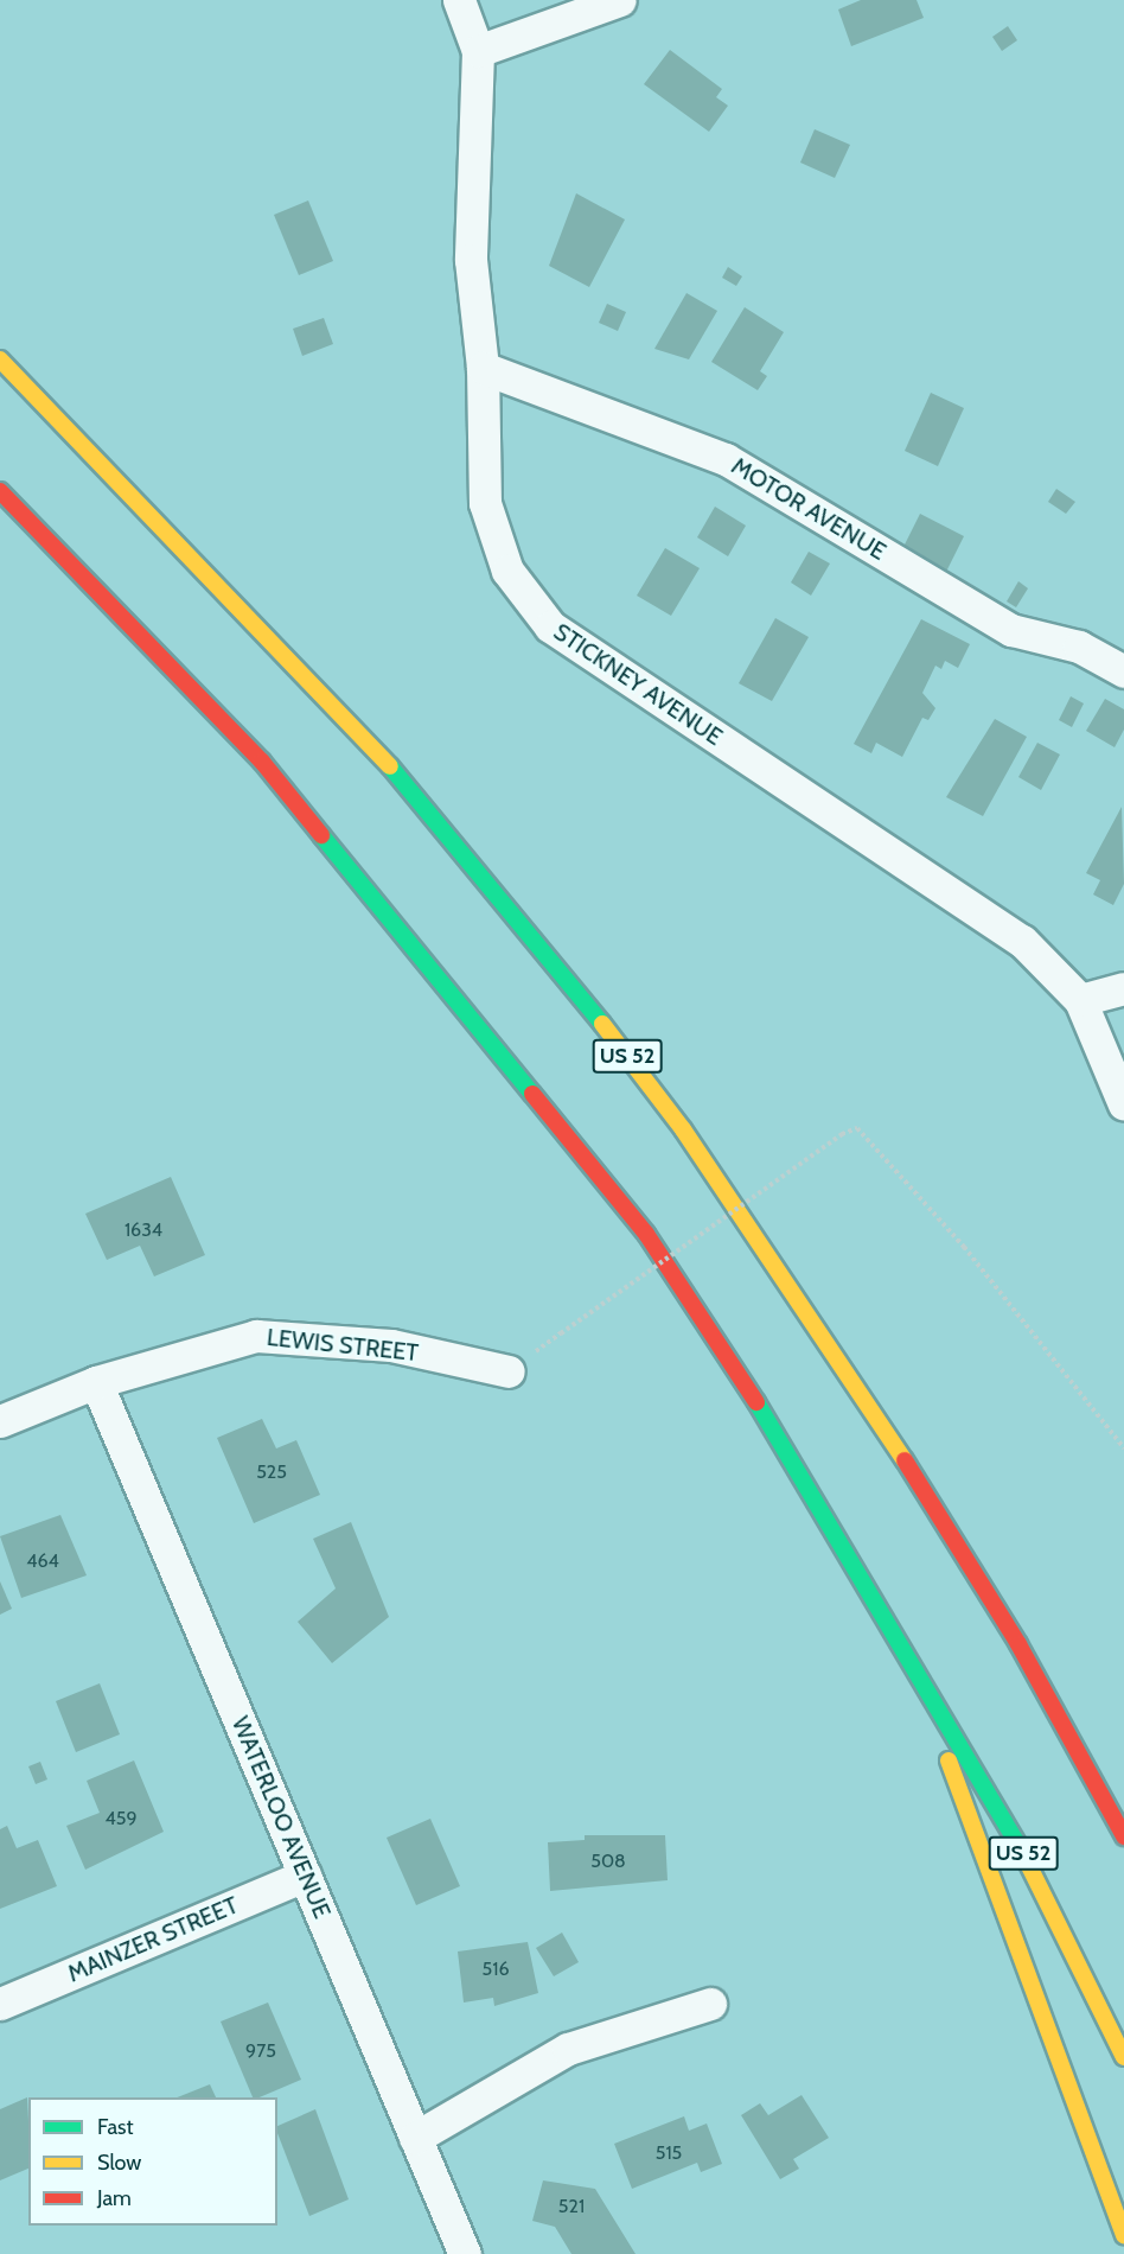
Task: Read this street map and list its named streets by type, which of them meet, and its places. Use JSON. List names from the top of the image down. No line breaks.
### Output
{"streets":{"highway":["US 52"],"street":["MOTOR AVENUE","STICKNEY AVENUE","LEWIS STREET","WATERLOO AVENUE","MAINZER STREET"]},"crossings":[["MOTOR AVENUE","STICKNEY AVENUE"],["LEWIS STREET","WATERLOO AVENUE"],["WATERLOO AVENUE","MAINZER STREET"]],"house_numbers":["1634","525","464","459","508","516","975","515","521"],"legend":["Fast","Slow","Jam"]}
